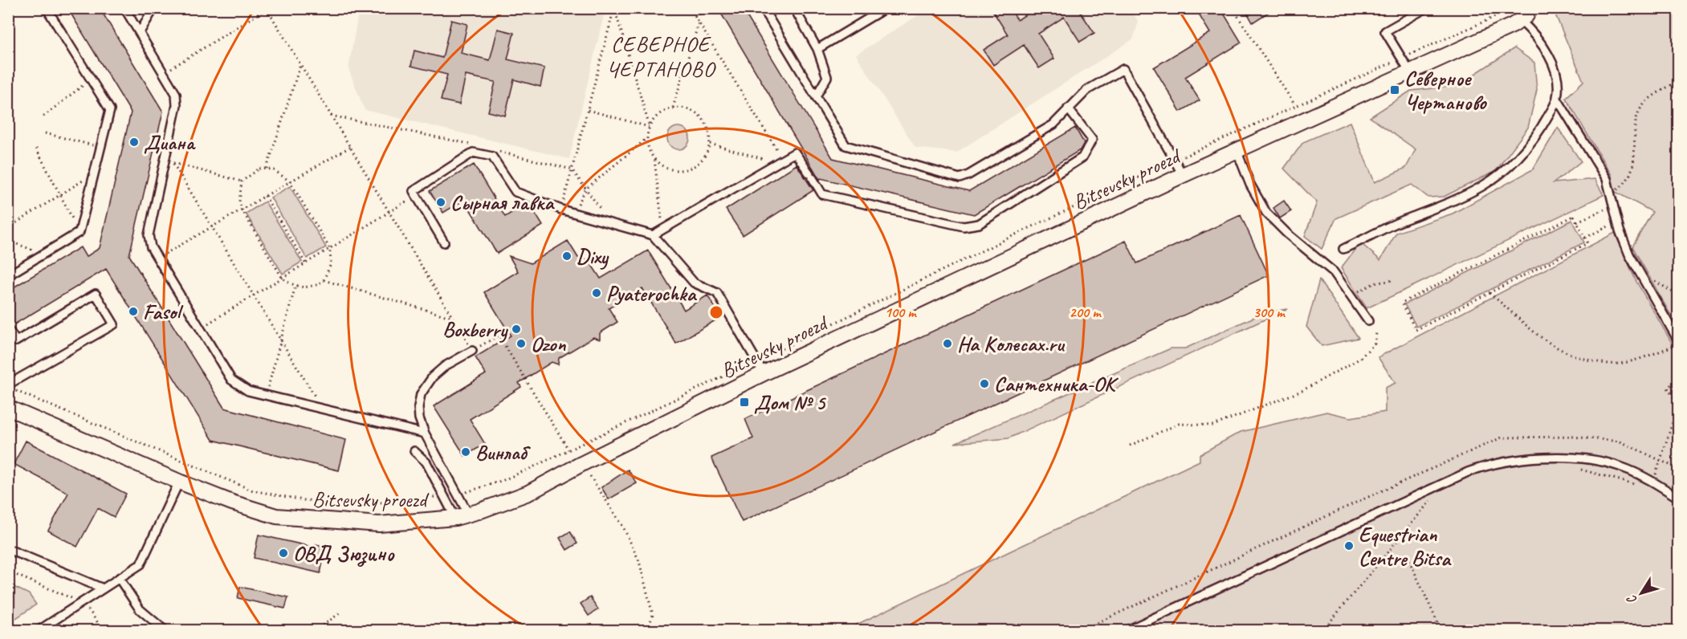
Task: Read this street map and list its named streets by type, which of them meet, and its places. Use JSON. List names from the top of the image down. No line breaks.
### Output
{"streets":{"street":["Bitsevsky proezd"]},"districts":["СЕВЕРНОЕ ЧЕРТАНОВО"],"places":{"transit":["Северное Чертаново","Дом № 5"],"other":["Диана","Сырная лавка","Dixy","Pyaterochka","Fasol","Boxberry","Ozon","На Колесах.ru","Сантехника-ОК","Винлаб","Equestrian Centre Bitsa","ОВД Зюзино"]},"north":"bottom left","rings":["100 m","200 m","300 m"]}
